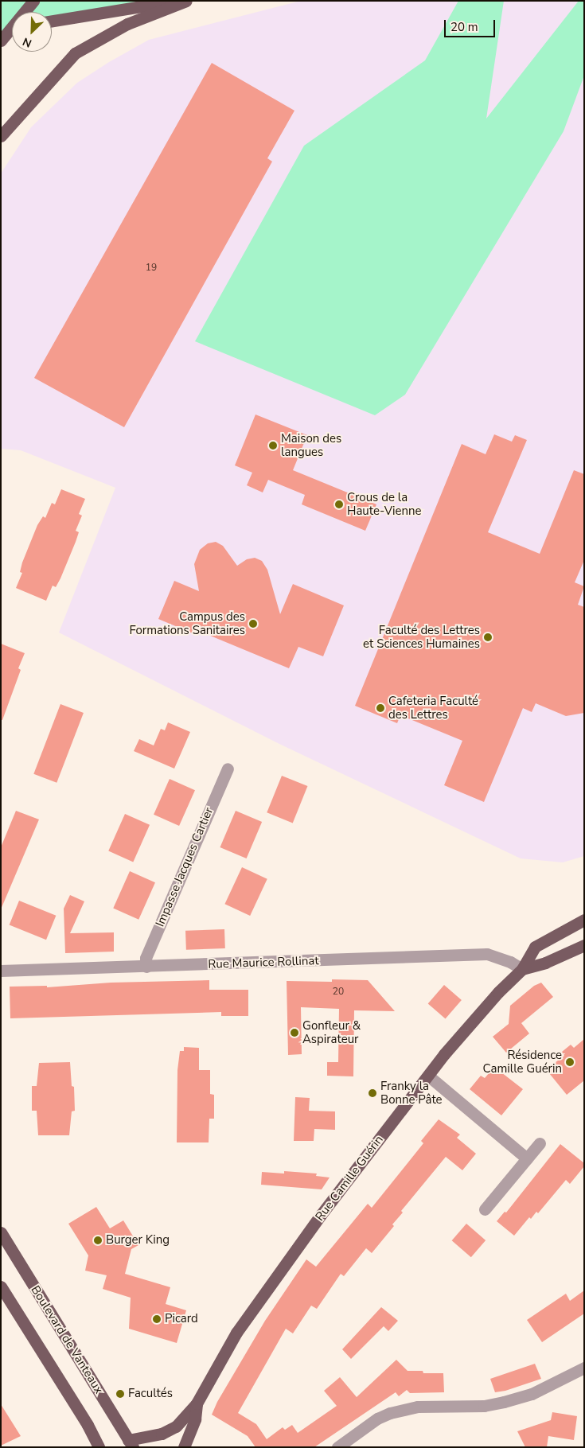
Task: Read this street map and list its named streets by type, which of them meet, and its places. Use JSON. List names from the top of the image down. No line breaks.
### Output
{"streets":{"main road":["Rue Camille Guérin","Boulevard de Vanteaux"],"street":["Impasse Jacques Cartier","Rue Maurice Rollinat"]},"crossings":[["Impasse Jacques Cartier","Rue Maurice Rollinat"],["Rue Maurice Rollinat","Rue Camille Guérin"],["Rue Camille Guérin","Boulevard de Vanteaux"]],"places":["Maison des langues","Crous de la Haute-Vienne","Campus des Formations Sanitaires","Faculté des Lettres et Sciences Humaines","Cafeteria Faculté des Lettres","Gonfleur & Aspirateur","Résidence Camille Guérin","Franky la Bonne Pâte","Burger King","Picard","Facultés"],"house_numbers":["19","20"],"scale_bar":"20 m","north":"bottom left"}
